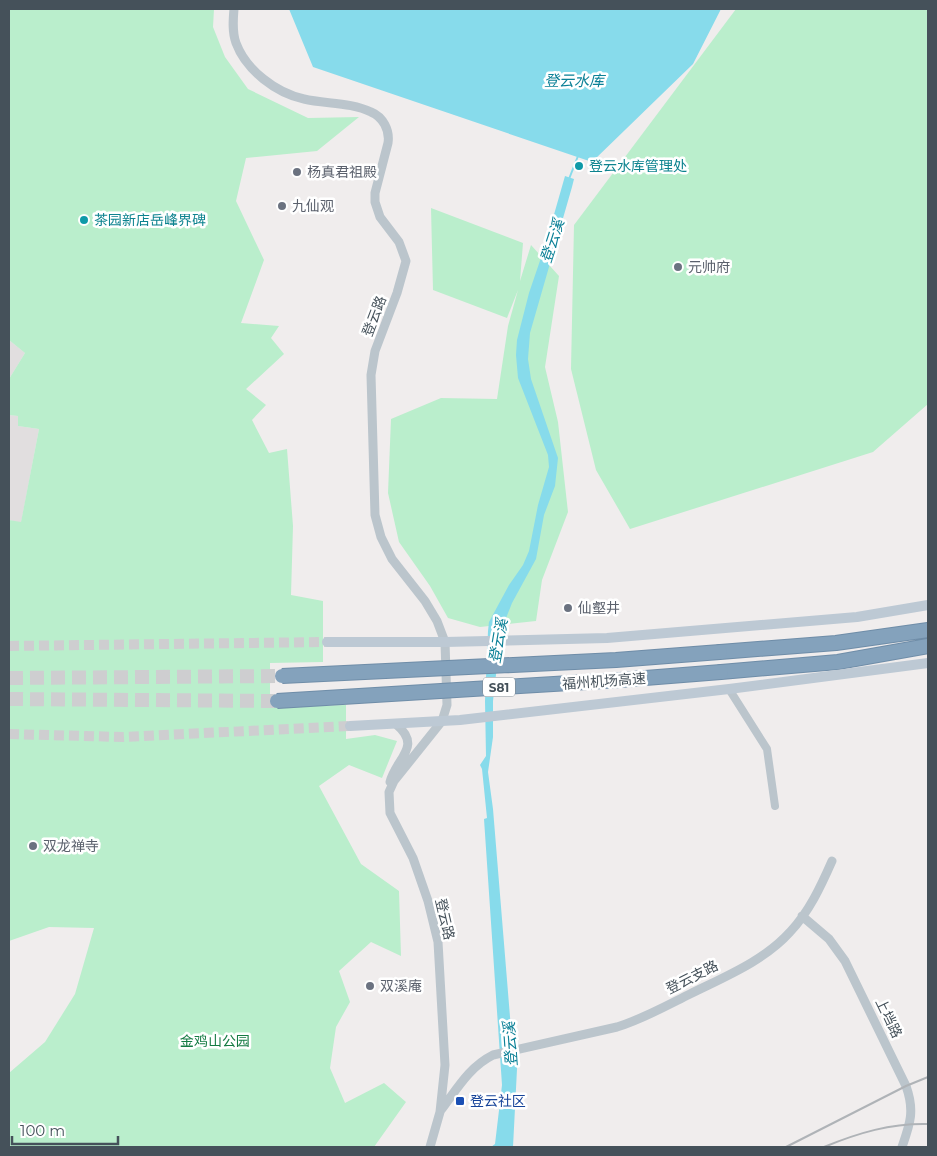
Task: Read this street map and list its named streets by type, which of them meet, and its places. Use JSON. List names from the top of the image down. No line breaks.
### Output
{"streets":{"highway":["福州机场高速","S81"],"street":["登云路","登云支路","上垱路"]},"crossings":[["登云路","登云支路"],["登云支路","上垱路"]],"water":["登云水库","登云溪"],"parks":["金鸡山公园"],"places":{"other":["登云水库管理处","杨真君祖殿","九仙观","茶园新店岳峰界碑","元帅府","仙壑井","双龙禅寺","双溪庵"],"transit":["登云社区"]},"scale_bar":"100 m"}
